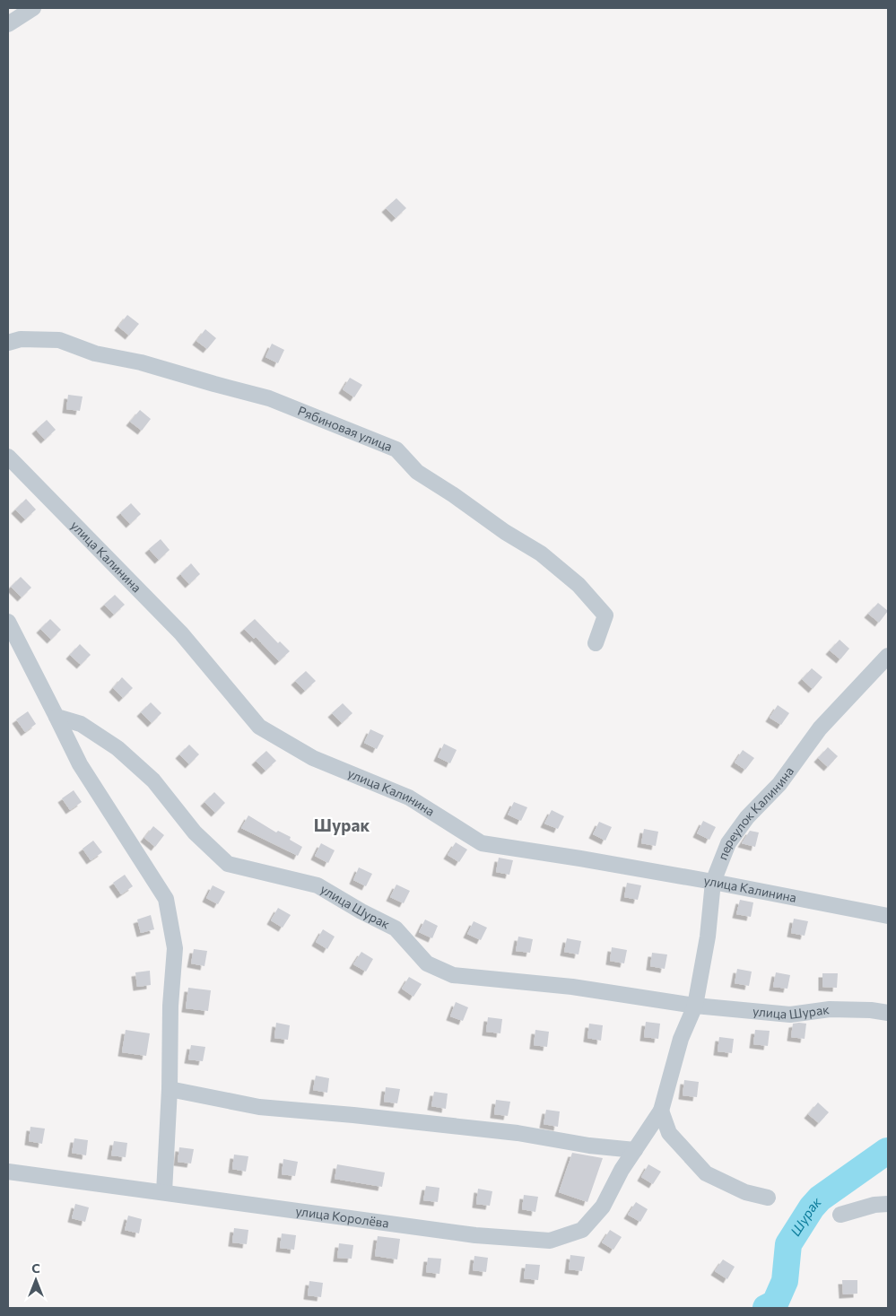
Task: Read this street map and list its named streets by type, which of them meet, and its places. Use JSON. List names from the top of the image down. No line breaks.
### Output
{"streets":{"street":["Рябиновая улица","улица Калинина","переулок Калинина","улица Шурак","улица Королёва"]},"crossings":[["улица Калинина","переулок Калинина"],["переулок Калинина","улица Шурак"]],"districts":["Шурак"],"water":["Шурак"],"north":"top"}
